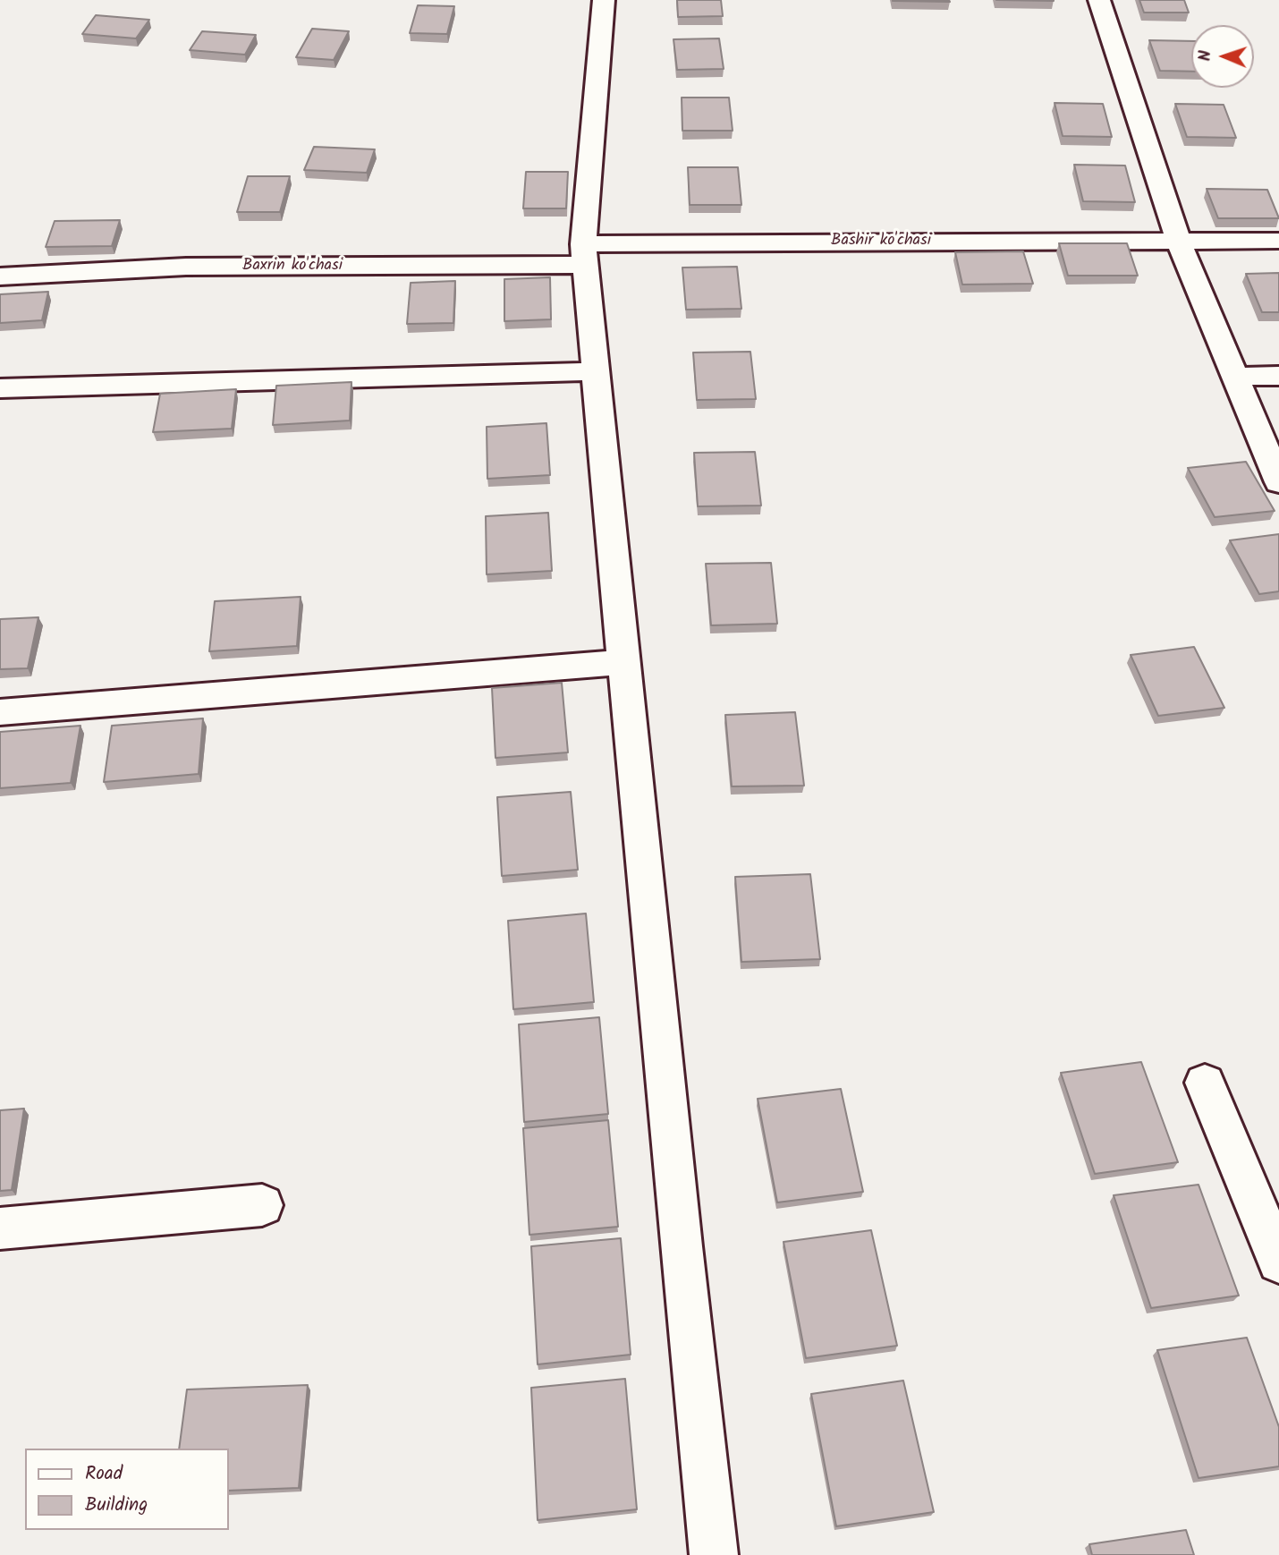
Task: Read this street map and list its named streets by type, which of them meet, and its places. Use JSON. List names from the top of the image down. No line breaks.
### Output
{"streets":{"street":["Bashir ko'chasi","Baxrin ko'chasi"]},"crossings":[["Bashir ko'chasi","Baxrin ko'chasi"]],"legend":["Road","Building"],"north":"left"}
